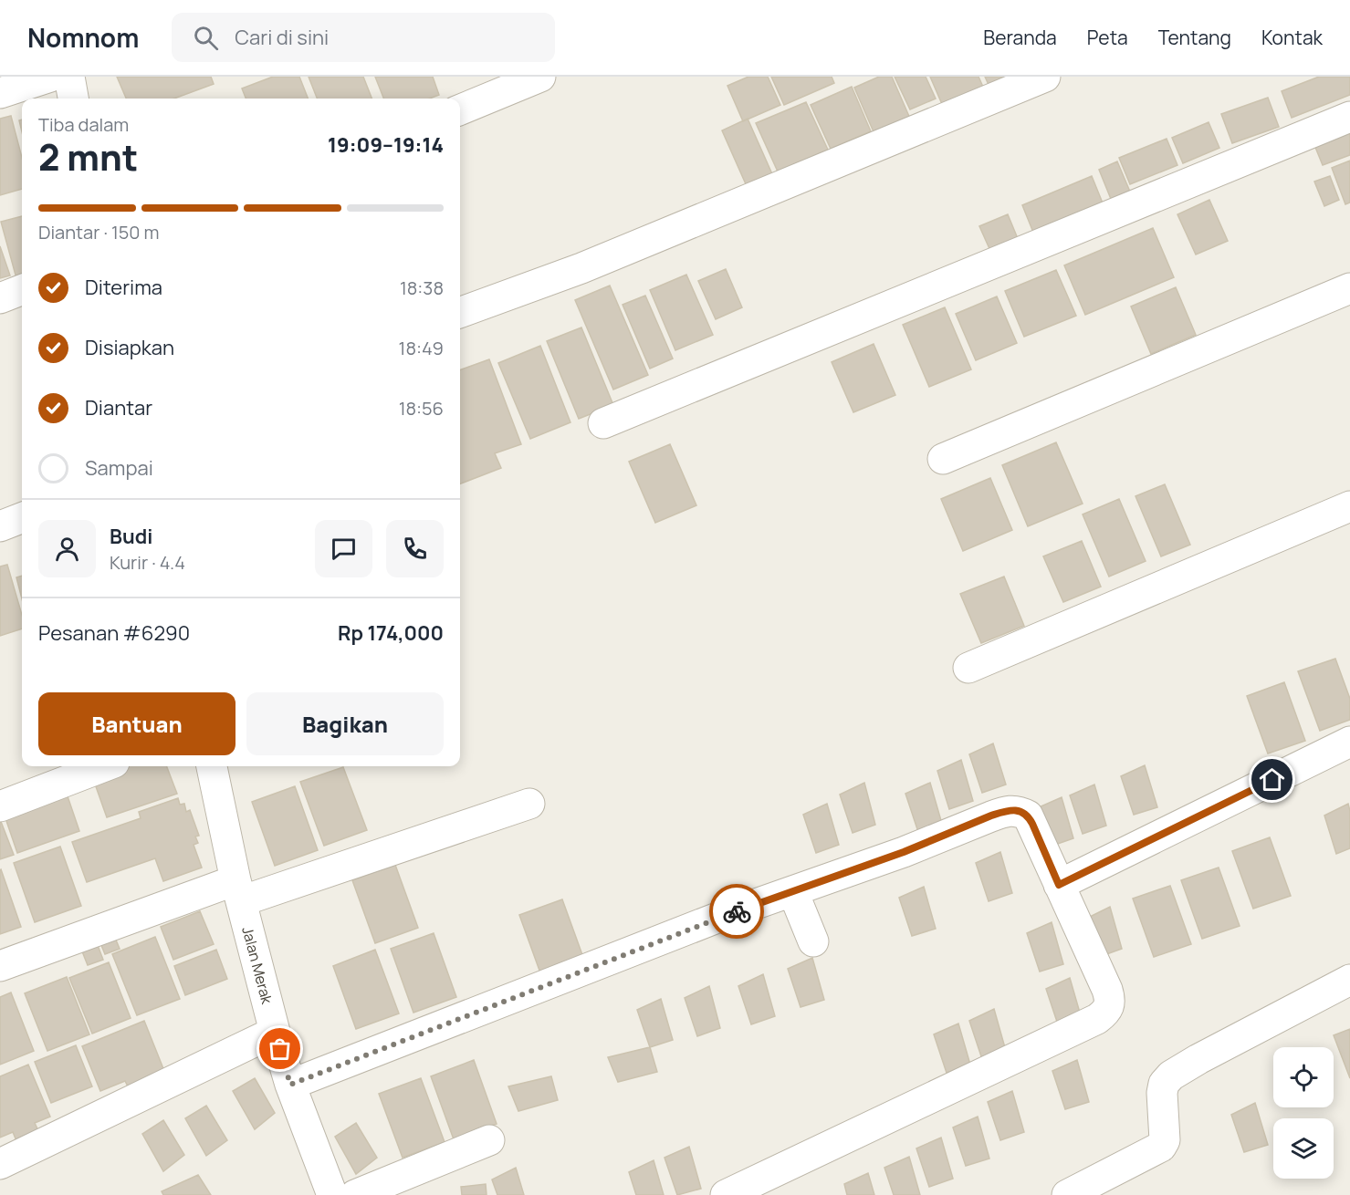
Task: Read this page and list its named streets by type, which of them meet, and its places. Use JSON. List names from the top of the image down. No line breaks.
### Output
{"streets":{"street":["Jalan Merak"]},"page":{"header":"Nomnom","search":"Cari di sini","nav":["Beranda","Peta","Tentang","Kontak"],"heading":["2 mnt","Tiba dalam","19:09–19:14"],"panel":["Budi","Kurir · 4.4","Pesanan #6290","Rp 174,000"],"bar":"Diantar · 150 m","list":[["Diterima","18:38"],["Disiapkan","18:49"],["Diantar","18:56"],"Sampai"],"buttons":["Bantuan","Bagikan"]}}
